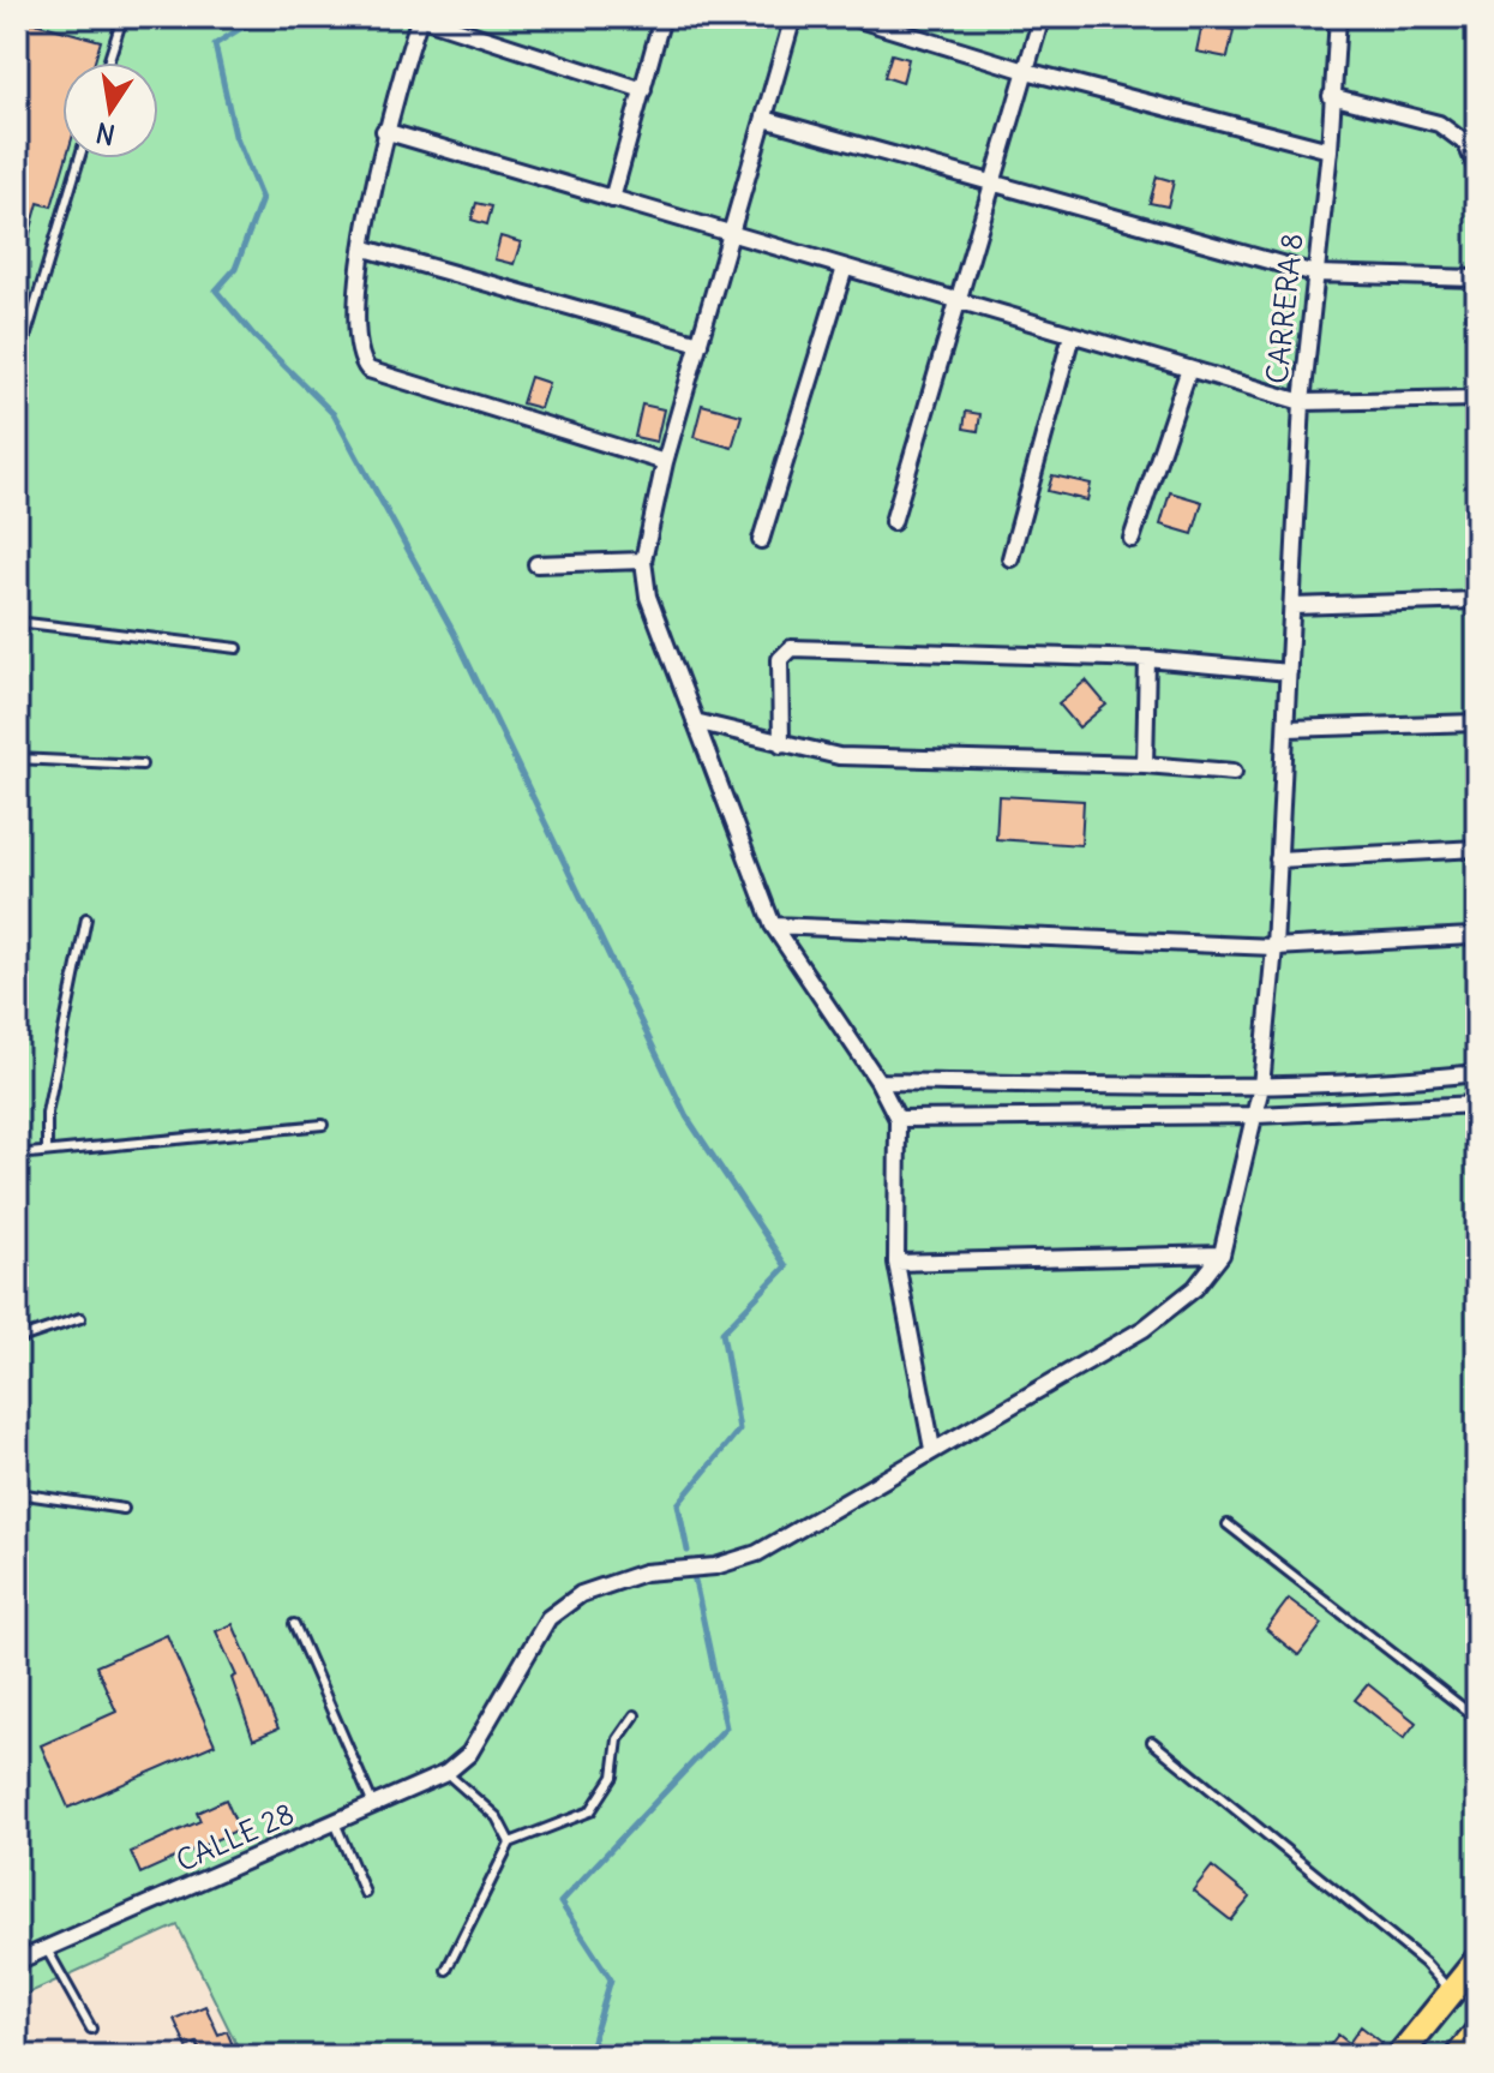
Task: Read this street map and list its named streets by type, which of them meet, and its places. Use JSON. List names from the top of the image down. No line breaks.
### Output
{"streets":{"street":["CARRERA 8","CALLE 28"]},"crossings":[["CARRERA 8","CALLE 28"]],"north":"bottom"}
